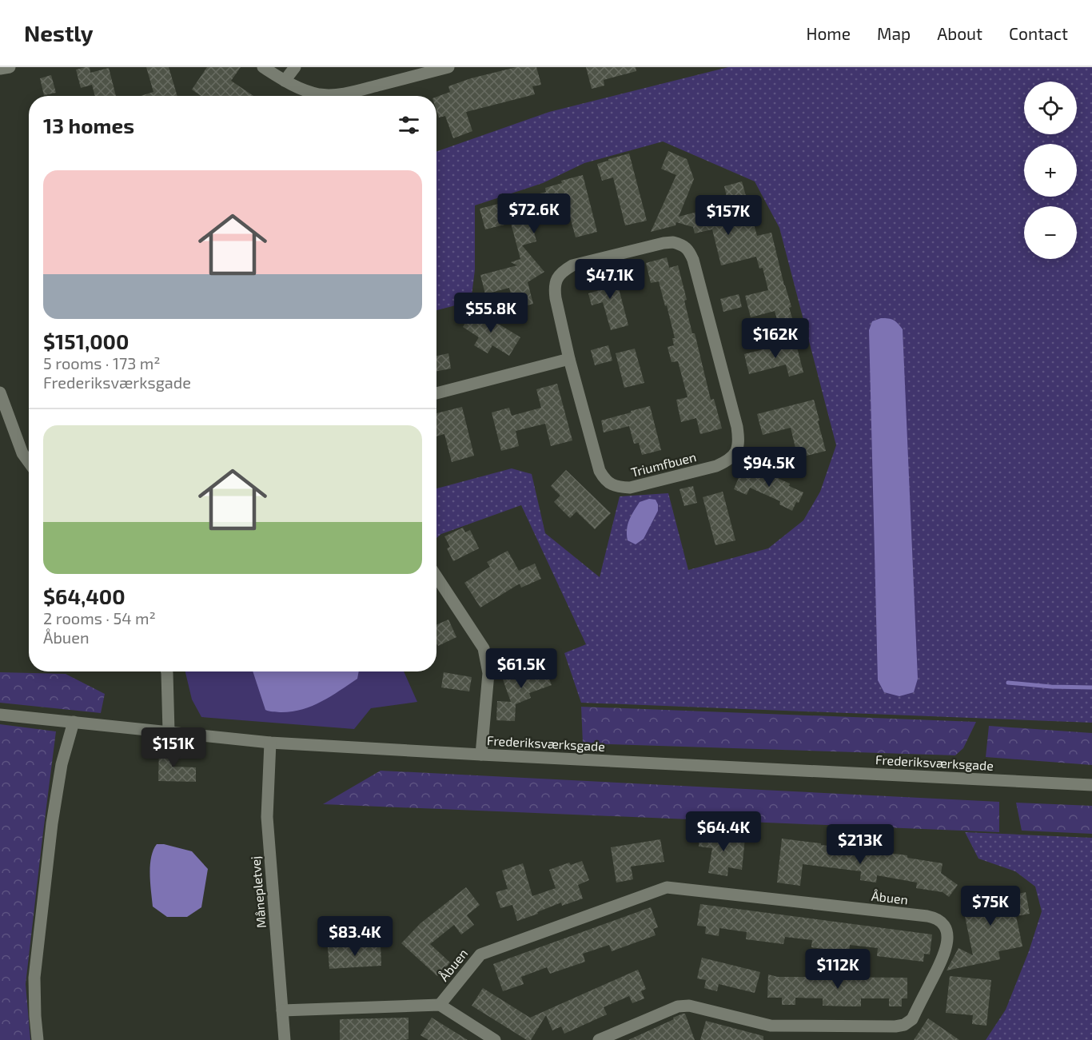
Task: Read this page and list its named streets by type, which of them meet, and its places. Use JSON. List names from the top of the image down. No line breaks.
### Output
{"streets":{"street":["Triumfbuen","Frederiksværksgade","Månepletvej","Åbuen"]},"crossings":[["Frederiksværksgade","Månepletvej"]],"page":{"header":"Nestly","nav":["Home","Map","About","Contact"],"map_buttons":["+","−"],"heading":"13 homes","list":[{"name":"$151,000","note":"5 rooms · 173 m² · Frederiksværksgade"},{"name":"$64,400","note":"2 rooms · 54 m² · Åbuen"}],"price":["$72.6K","$157K","$47.1K","$55.8K","$162K","$94.5K","$61.5K","$151K","$64.4K","$213K","$75K","$83.4K","$112K"]}}
